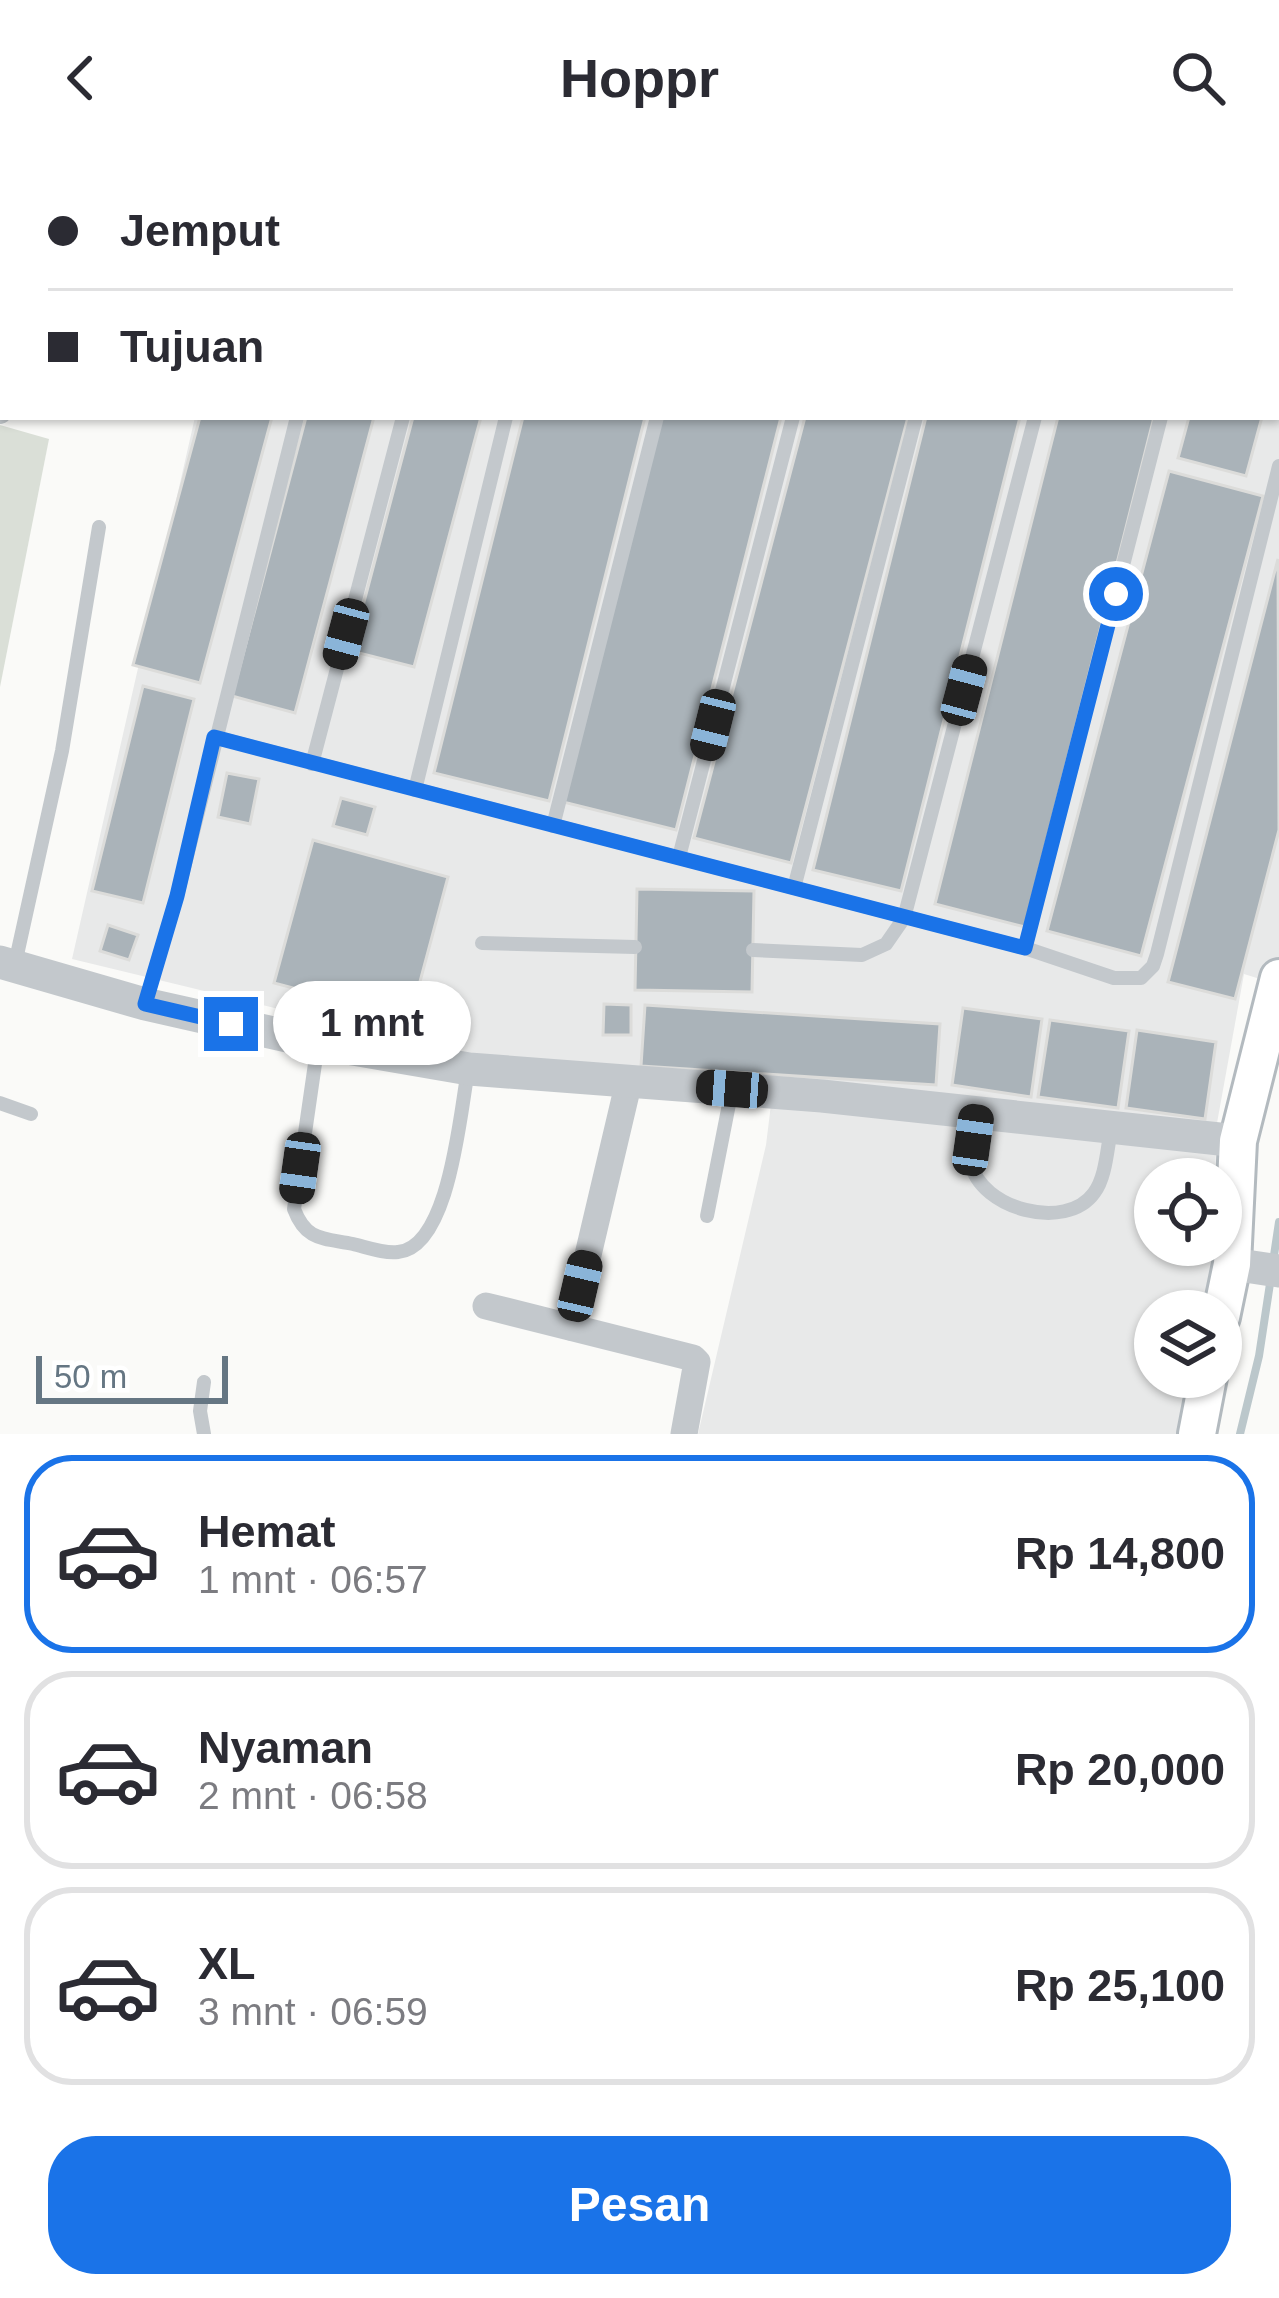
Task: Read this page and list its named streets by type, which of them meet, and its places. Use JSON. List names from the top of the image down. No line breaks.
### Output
{"scale_bar":"50 m","page":{"header":"Hoppr","banner":["Jemput","Tujuan"],"bubble":"1 mnt","scale":"50 m","list":[{"name":"Hemat","note":"1 mnt · 06:57","value":"Rp 14,800"},{"name":"Nyaman","note":"2 mnt · 06:58","value":"Rp 20,000"},{"name":"XL","note":"3 mnt · 06:59","value":"Rp 25,100"}],"buttons":"Pesan"}}
